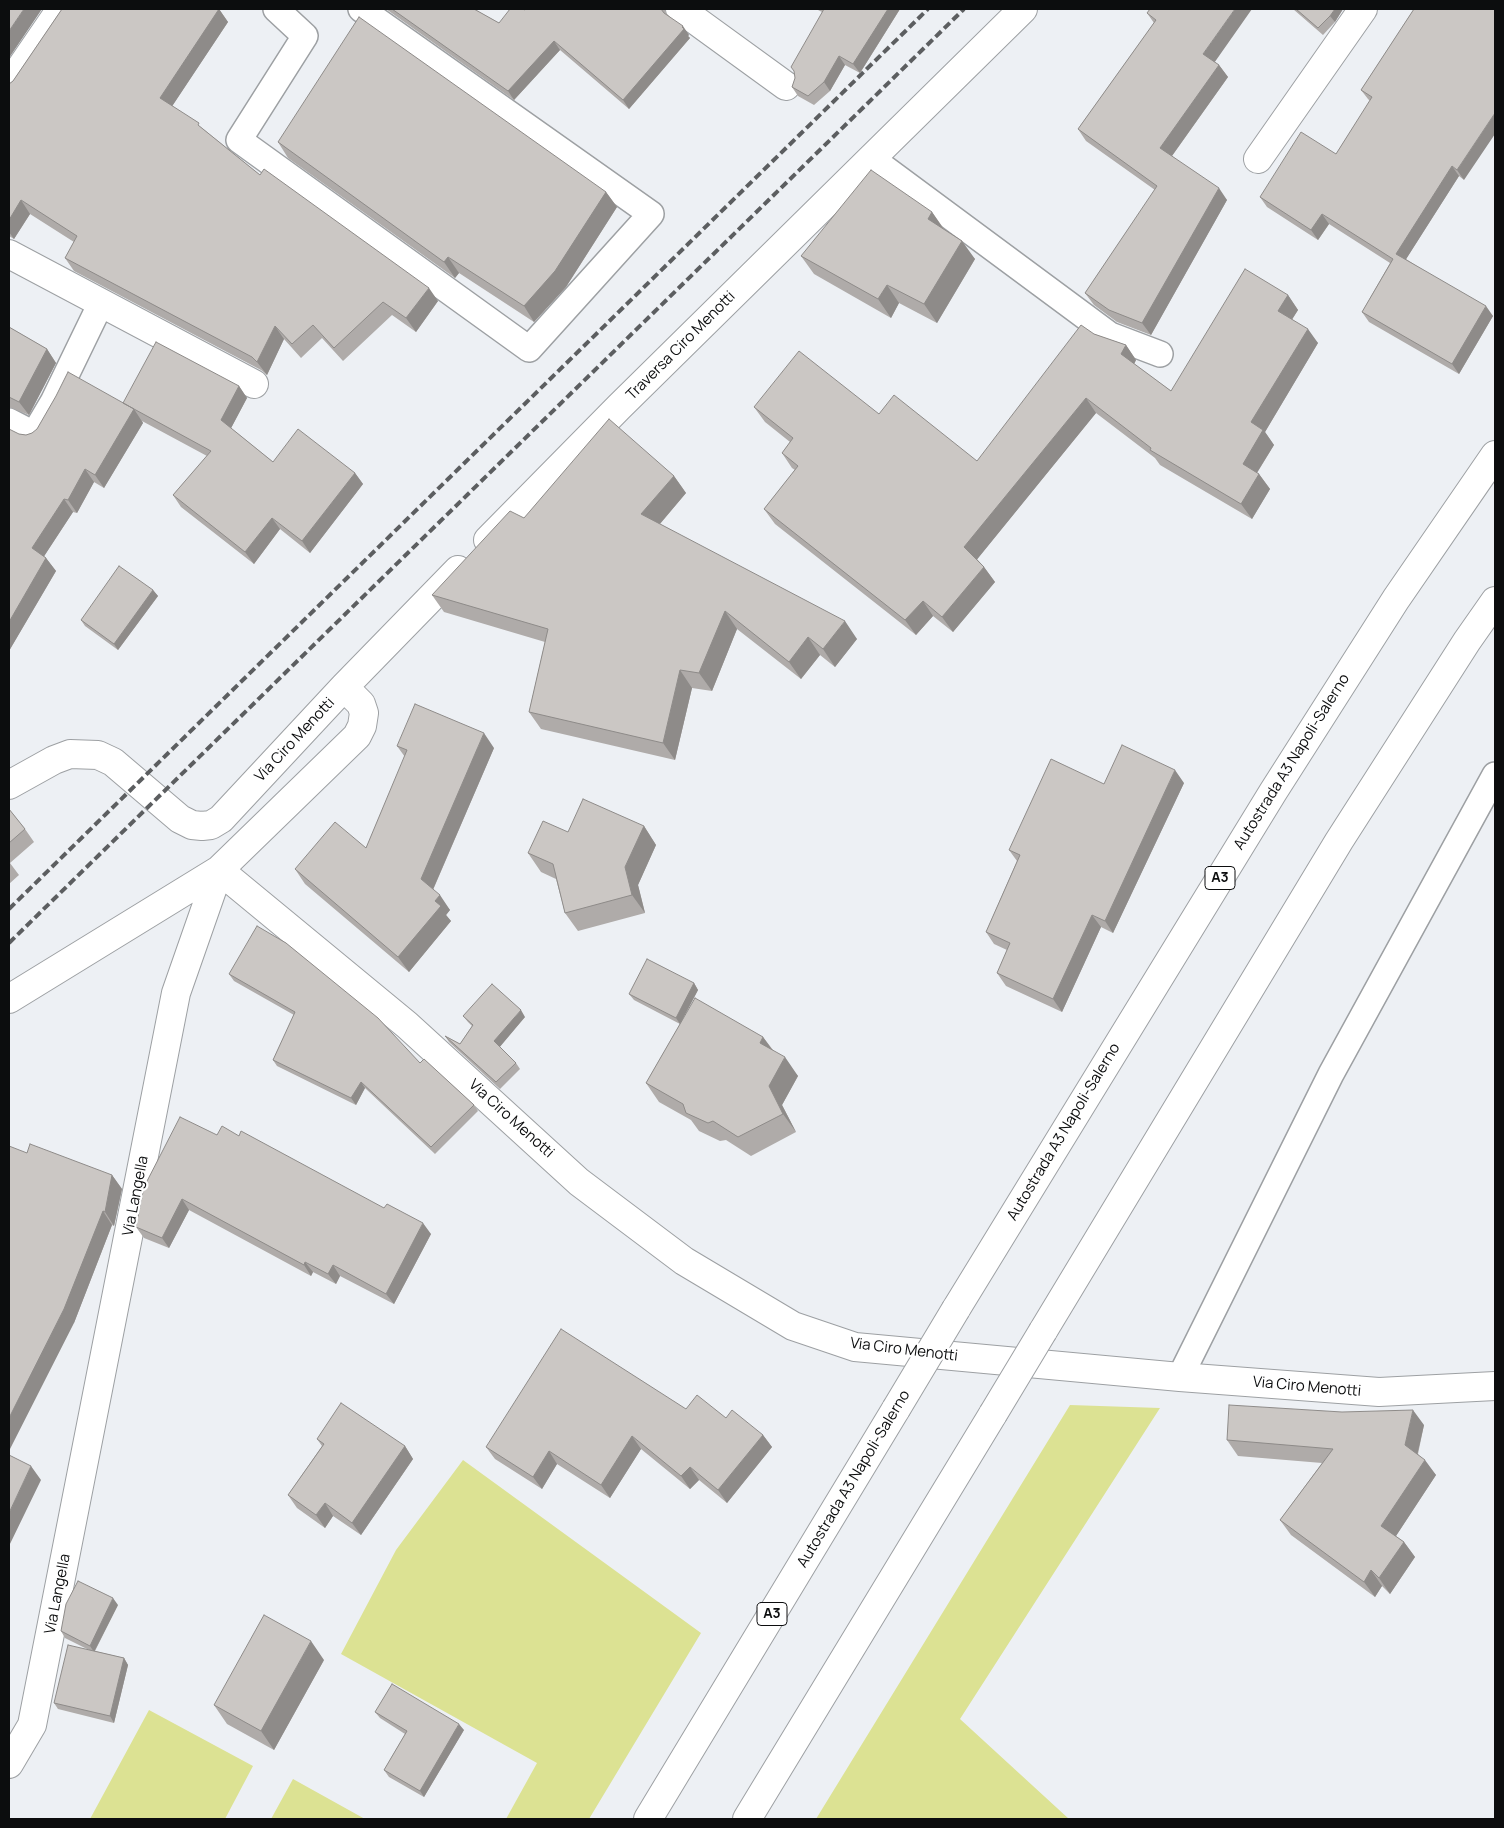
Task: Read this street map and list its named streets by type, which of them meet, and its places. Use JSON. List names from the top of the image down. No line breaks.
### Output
{"streets":{"main road":["Traversa Ciro Menotti","Via Ciro Menotti","Autostrada A3 Napoli-Salerno","A3","Via Langella"]},"crossings":[["Traversa Ciro Menotti","Via Ciro Menotti"],["Via Ciro Menotti","Via Langella"]]}
